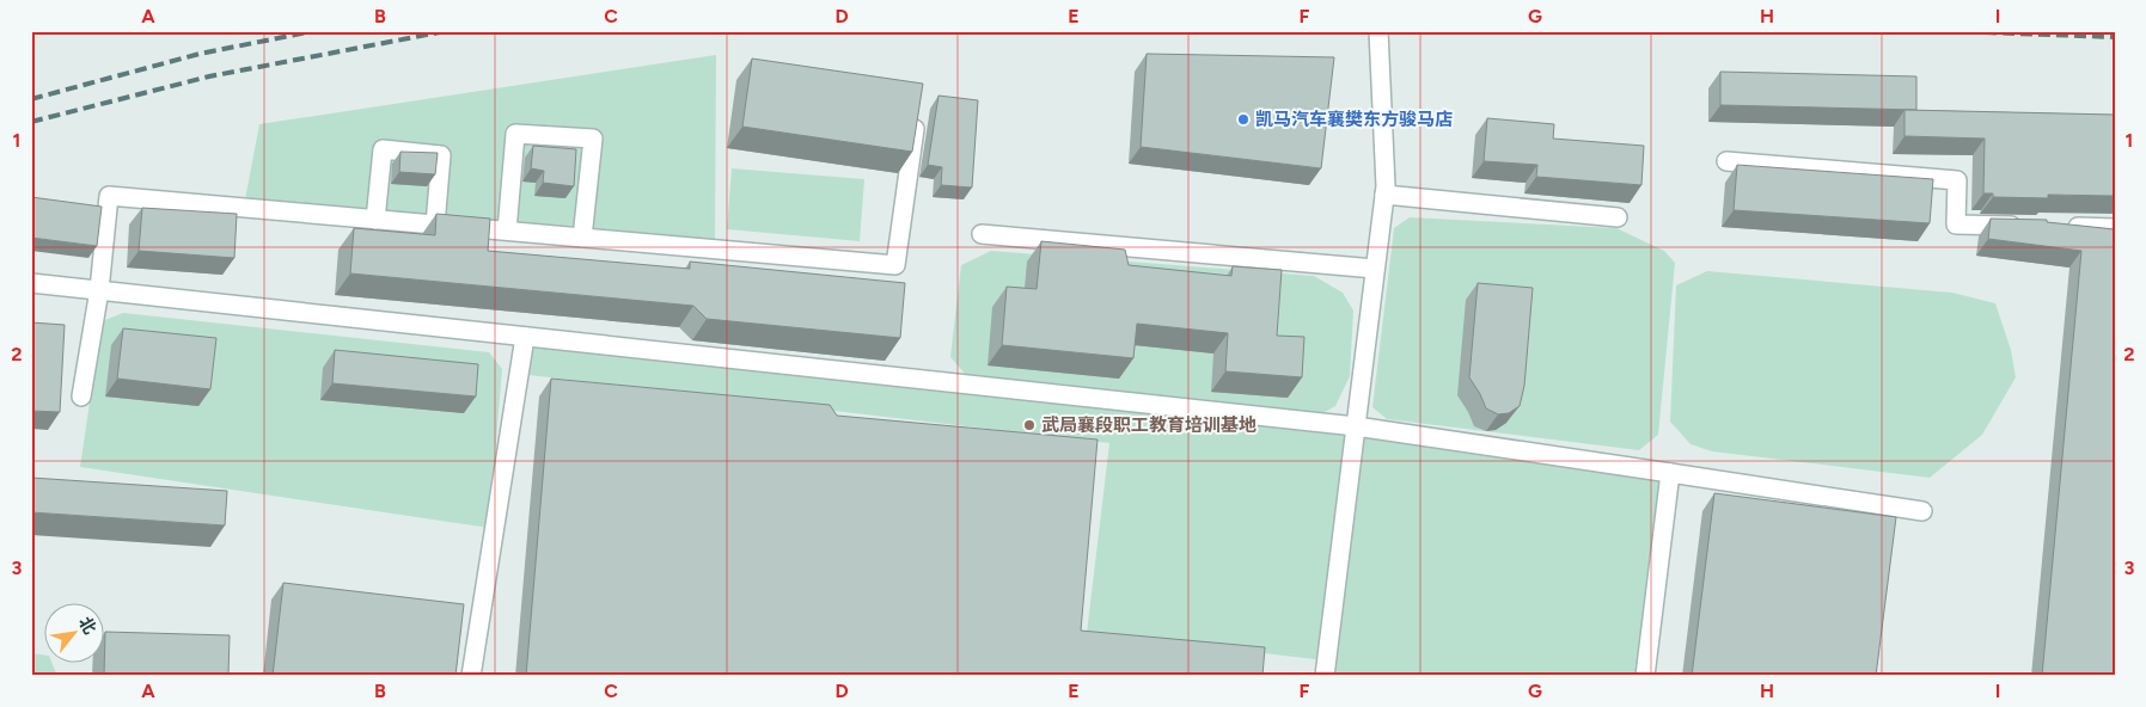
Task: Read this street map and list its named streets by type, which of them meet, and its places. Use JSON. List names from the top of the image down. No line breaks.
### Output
{"places":["凯马汽车襄樊东方骏马店","武局襄段职工教育培训基地"],"north":"top right","grid":{"columns":["A","B","C","D","E","F","G","H","I"],"rows":["1","2","3"]}}
